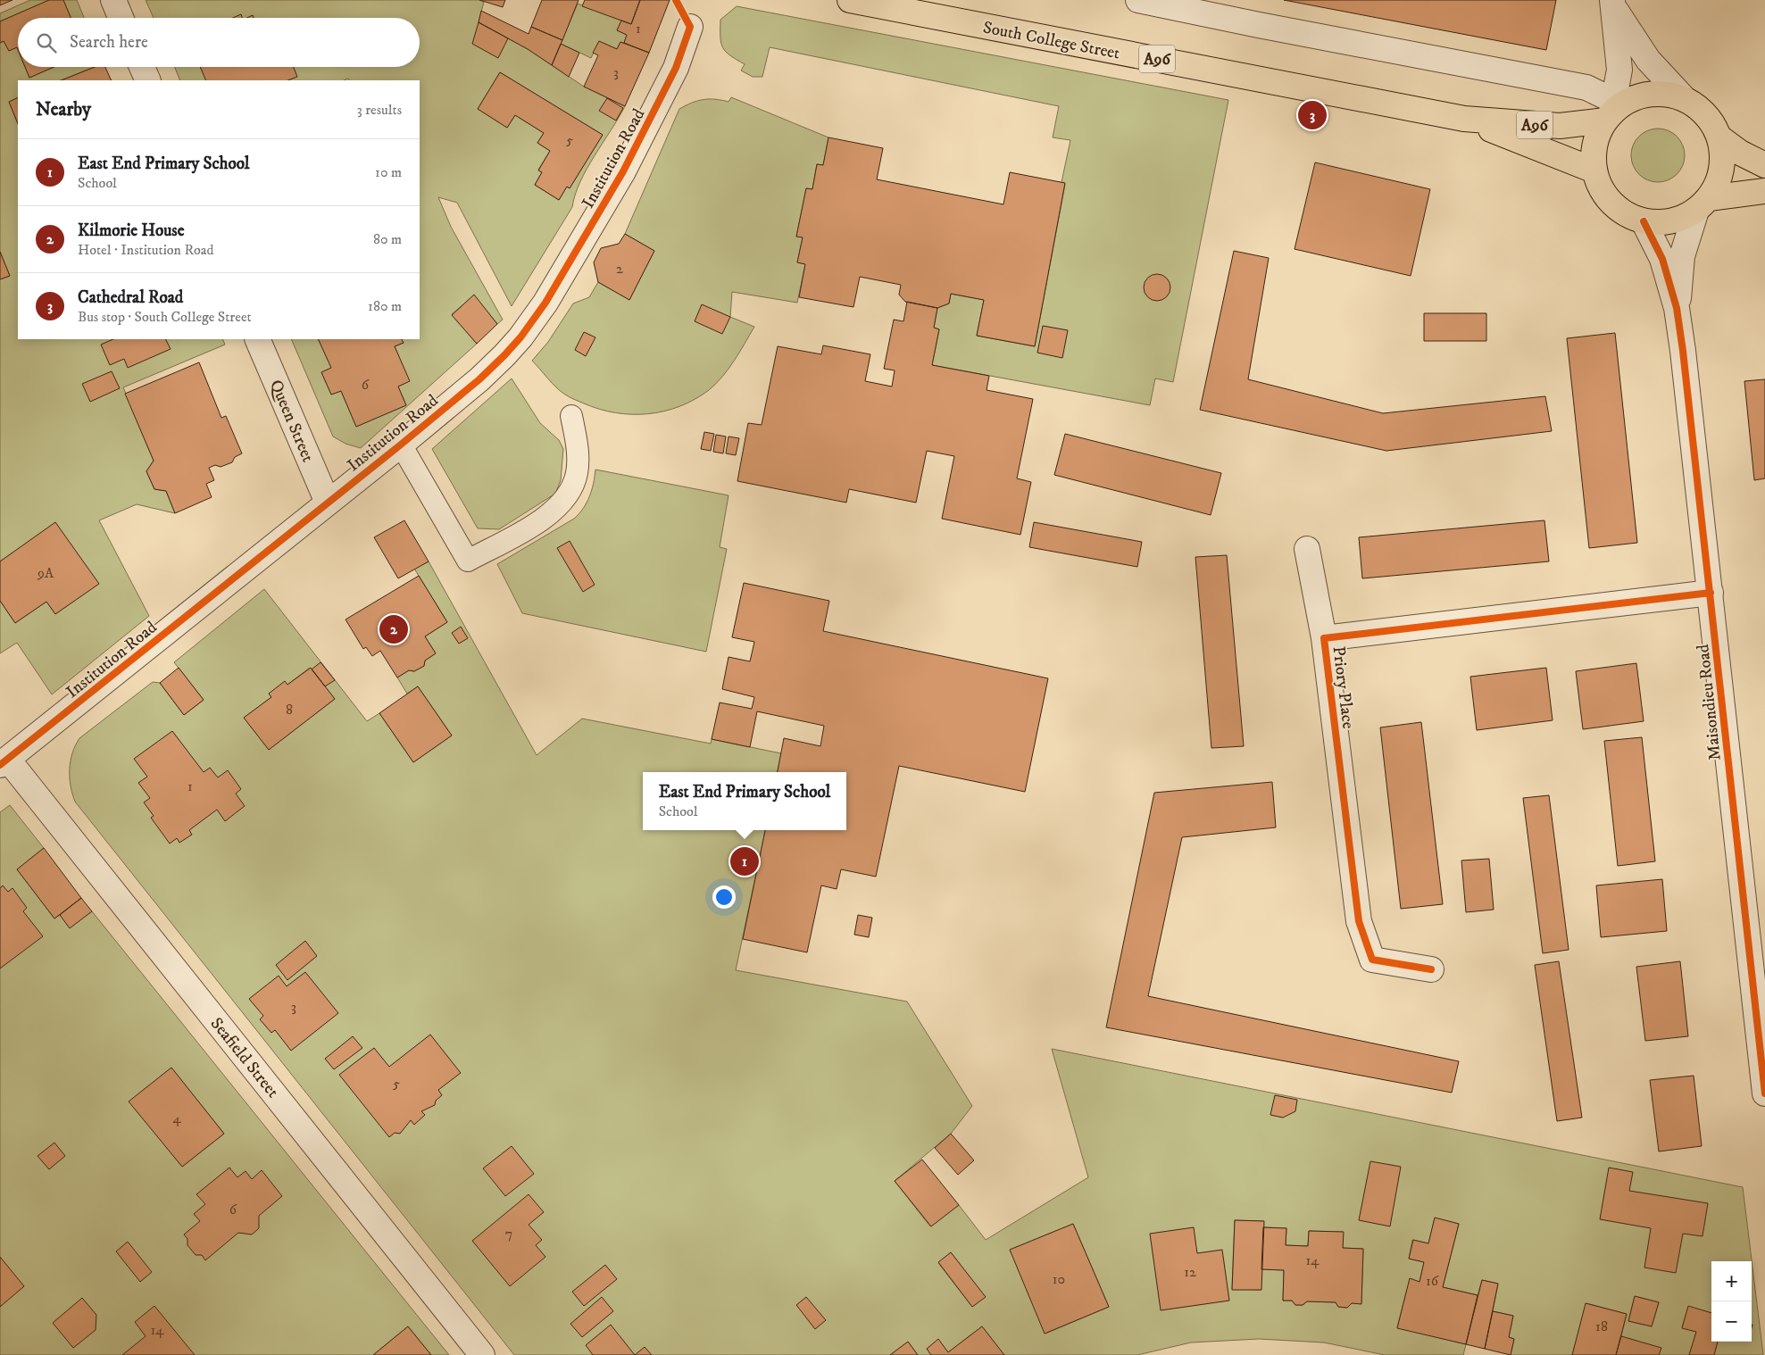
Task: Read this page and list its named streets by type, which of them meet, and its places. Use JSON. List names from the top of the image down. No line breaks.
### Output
{"streets":{"highway":["South College Street","A96"],"street":["Institution Road","Queen Street","Priory Place","Maisondieu Road","Seafield Street"]},"crossings":[["South College Street","A96"],["Institution Road","Queen Street"],["Institution Road","Seafield Street"],["Priory Place","Maisondieu Road"]],"house_numbers":["1","3","5","2","6","9A","8","1","3","5","4","6","7","14","12","10","16","18","14"],"page":{"search":"Search here","heading":["Nearby","3 results"],"pins":["3","2","1"],"list":[{"mark":"1","name":"East End Primary School","note":"School","value":"10 m"},{"mark":"2","name":"Kilmorie House","note":"Hotel · Institution Road","value":"80 m"},{"mark":"3","name":"Cathedral Road","note":"Bus stop · South College Street","value":"180 m"}],"popup":["East End Primary School","School"],"map_buttons":["+","−"]}}
